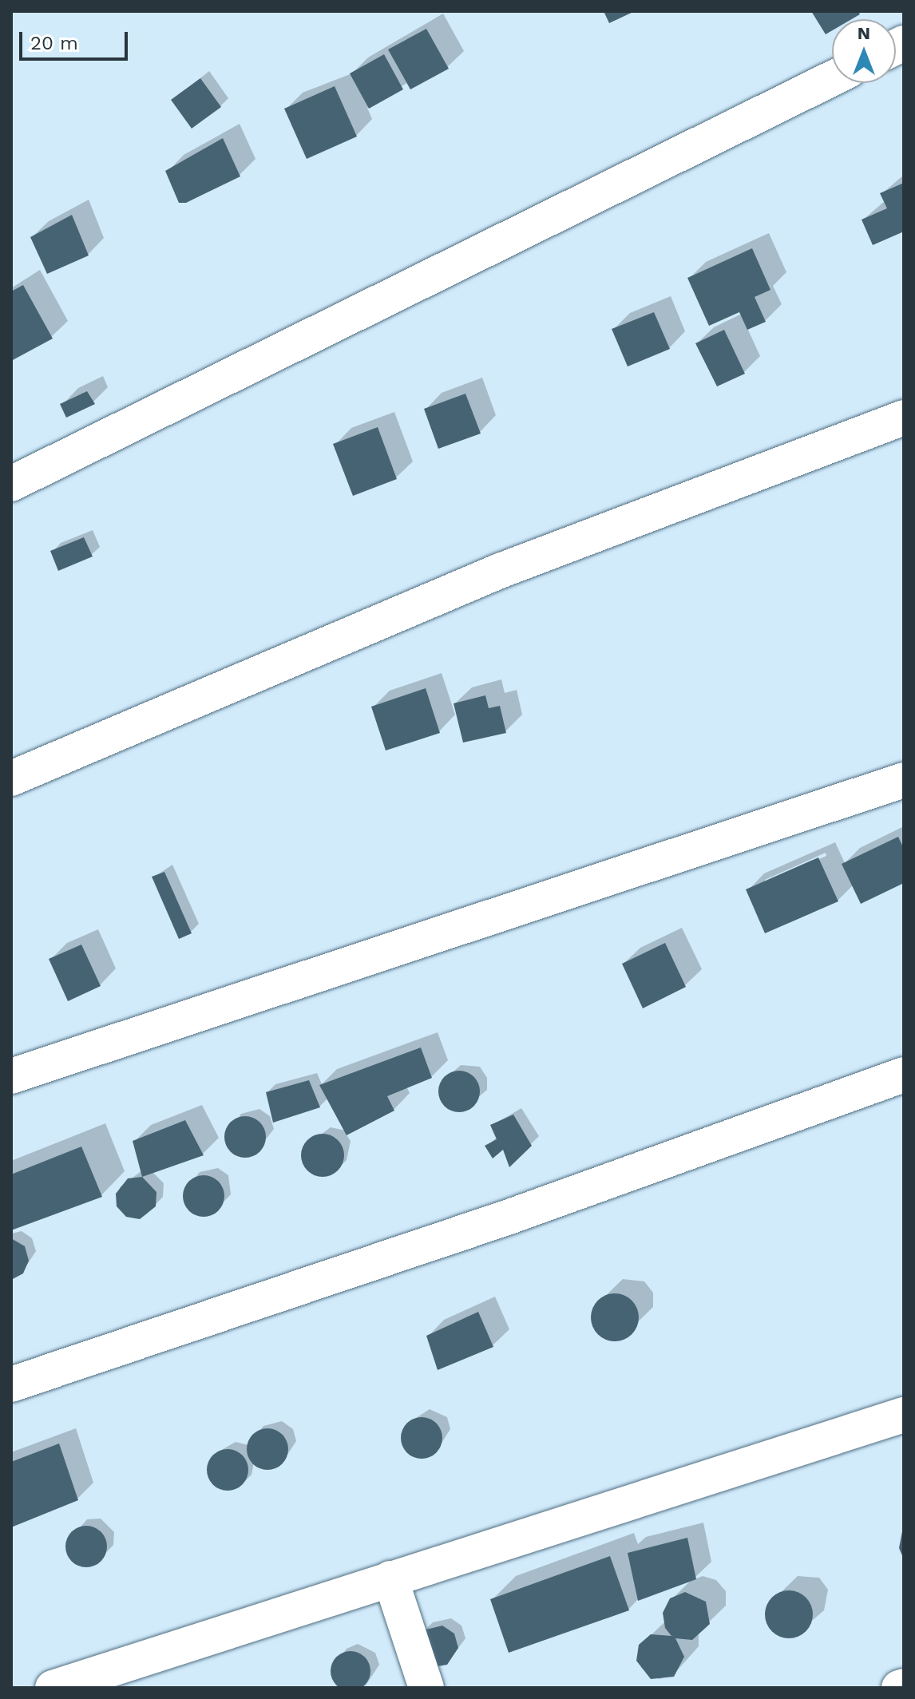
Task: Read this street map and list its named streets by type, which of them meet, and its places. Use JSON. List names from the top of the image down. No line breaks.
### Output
{"scale_bar":"20 m","north":"top"}
